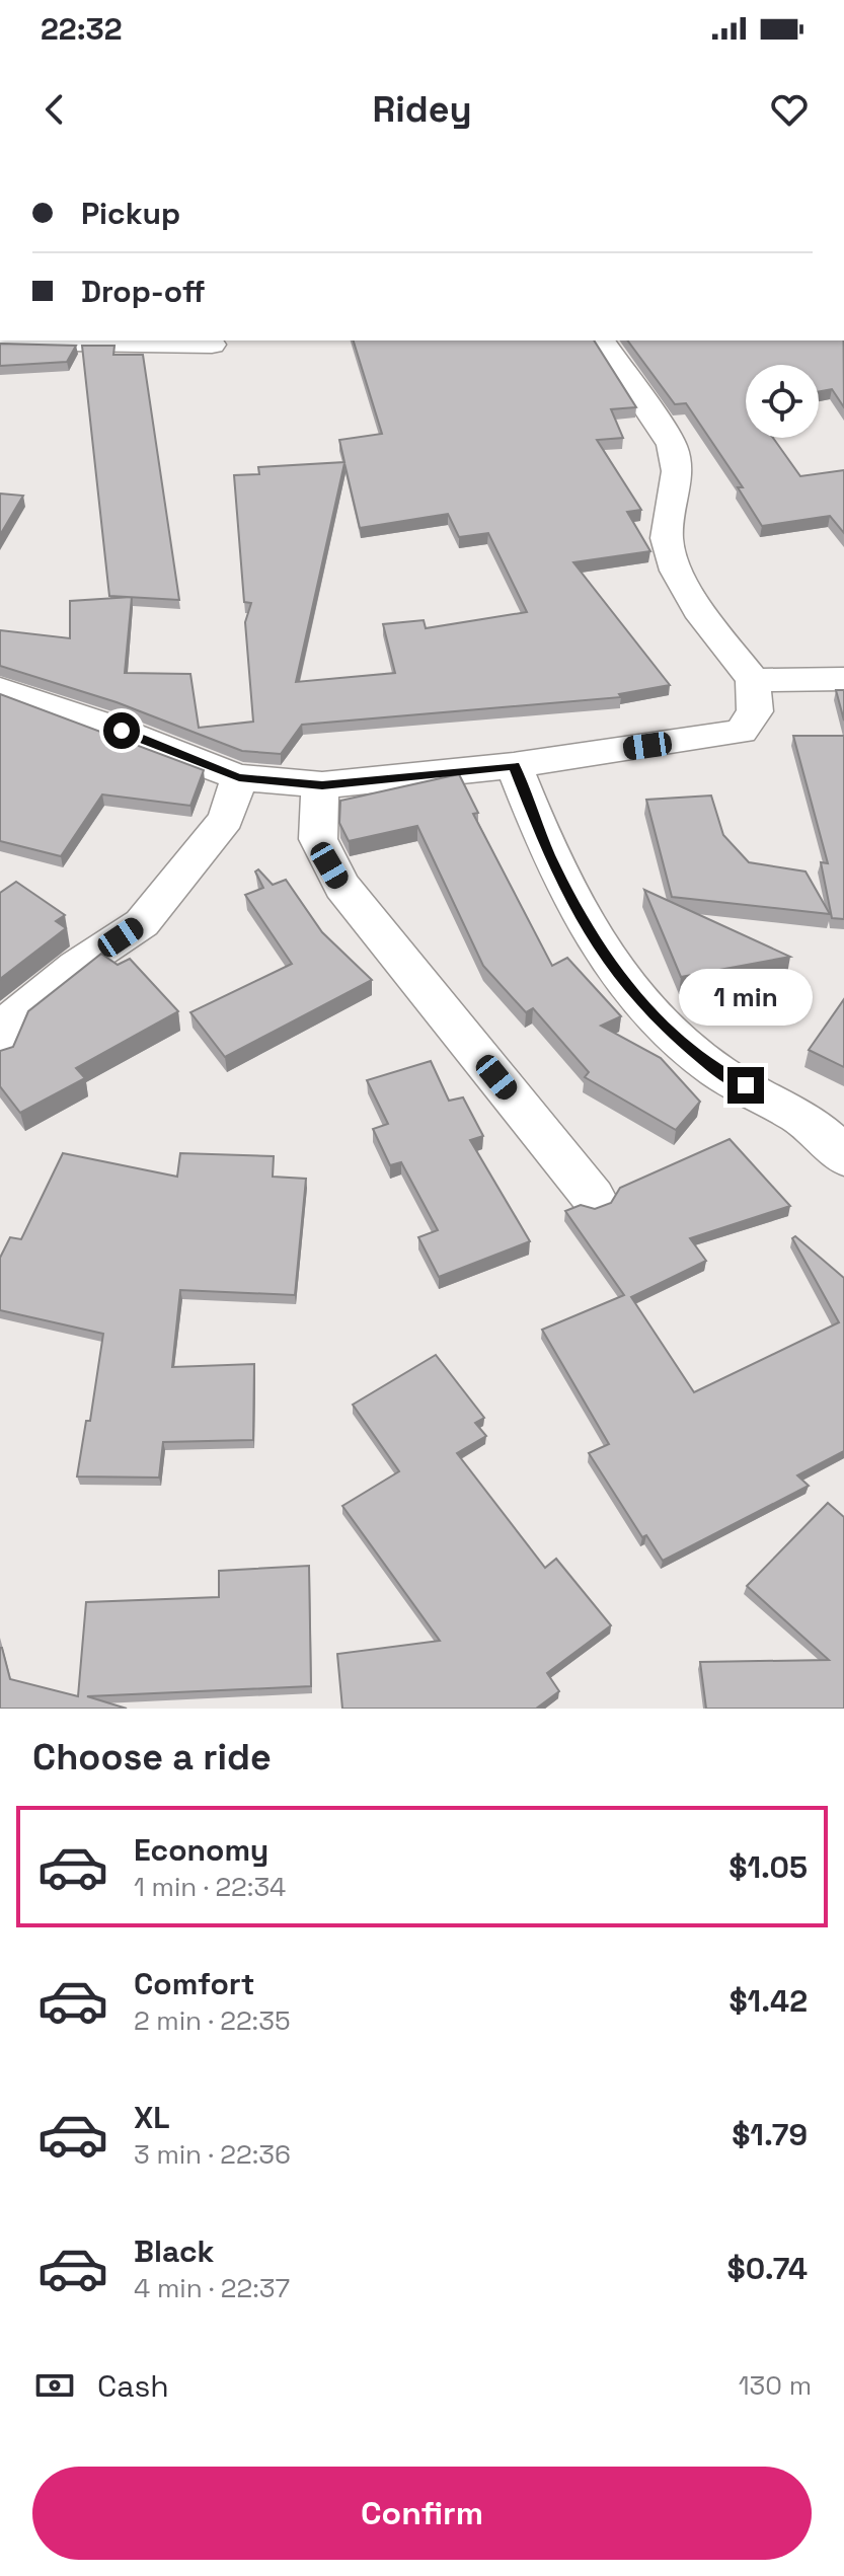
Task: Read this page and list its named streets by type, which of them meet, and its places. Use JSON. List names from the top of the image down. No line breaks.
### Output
{"page":{"status":"22:32","header":"Ridey","banner":["Pickup","Drop-off"],"bubble":"1 min","heading":"Choose a ride","list":[{"name":"Economy","note":"1 min · 22:34","value":"$1.05"},{"name":"Comfort","note":"2 min · 22:35","value":"$1.42"},{"name":"XL","note":"3 min · 22:36","value":"$1.79"},{"name":"Black","note":"4 min · 22:37","value":"$0.74"}],"pay":["Cash","130 m"],"buttons":"Confirm"}}
